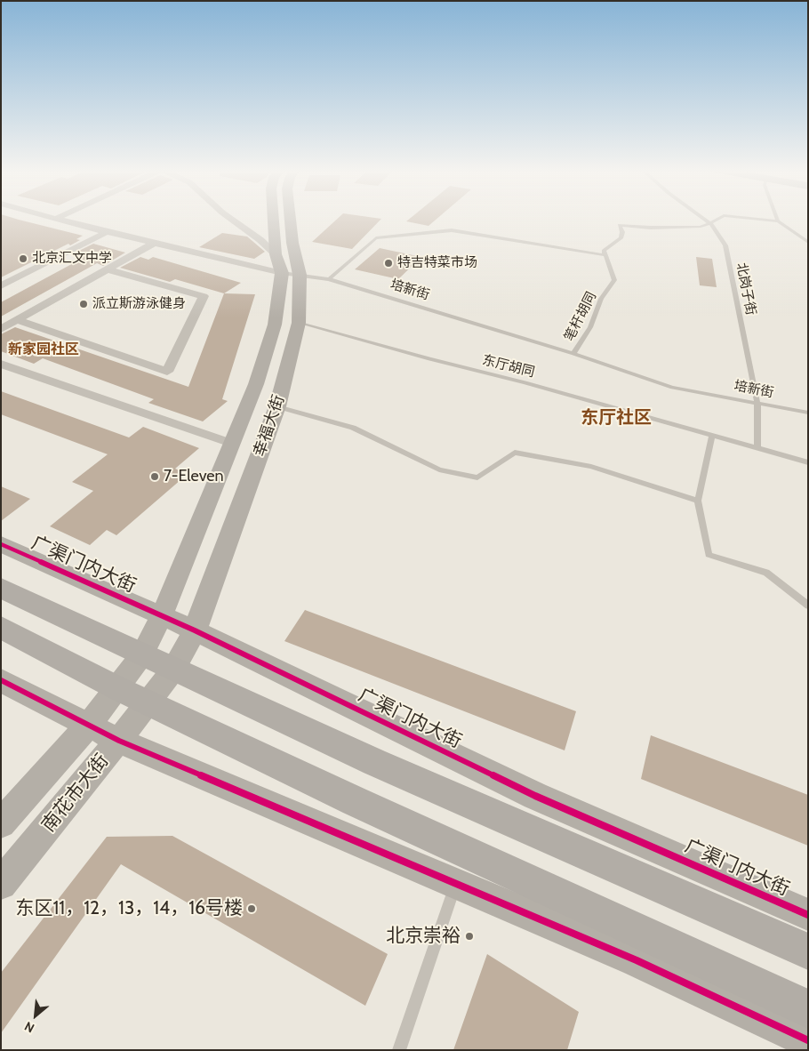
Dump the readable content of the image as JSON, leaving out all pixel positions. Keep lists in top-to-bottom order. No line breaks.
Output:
{"streets":{"main road":["幸福大街","广渠门内大街","南花市大街"],"street":["培新街"],"lane":["北岗子街","笔杆胡同","东厅胡同"]},"crossings":[["北岗子街","培新街"],["北岗子街","东厅胡同"],["培新街","笔杆胡同"],["培新街","幸福大街"],["东厅胡同","幸福大街"],["幸福大街","广渠门内大街"],["幸福大街","南花市大街"]],"districts":["新家园社区","东厅社区"],"places":["北京汇文中学","特吉特菜市场","派立斯游泳健身","7-Eleven","东区11，12，13，14，16号楼","北京崇裕"],"north":"bottom left"}
